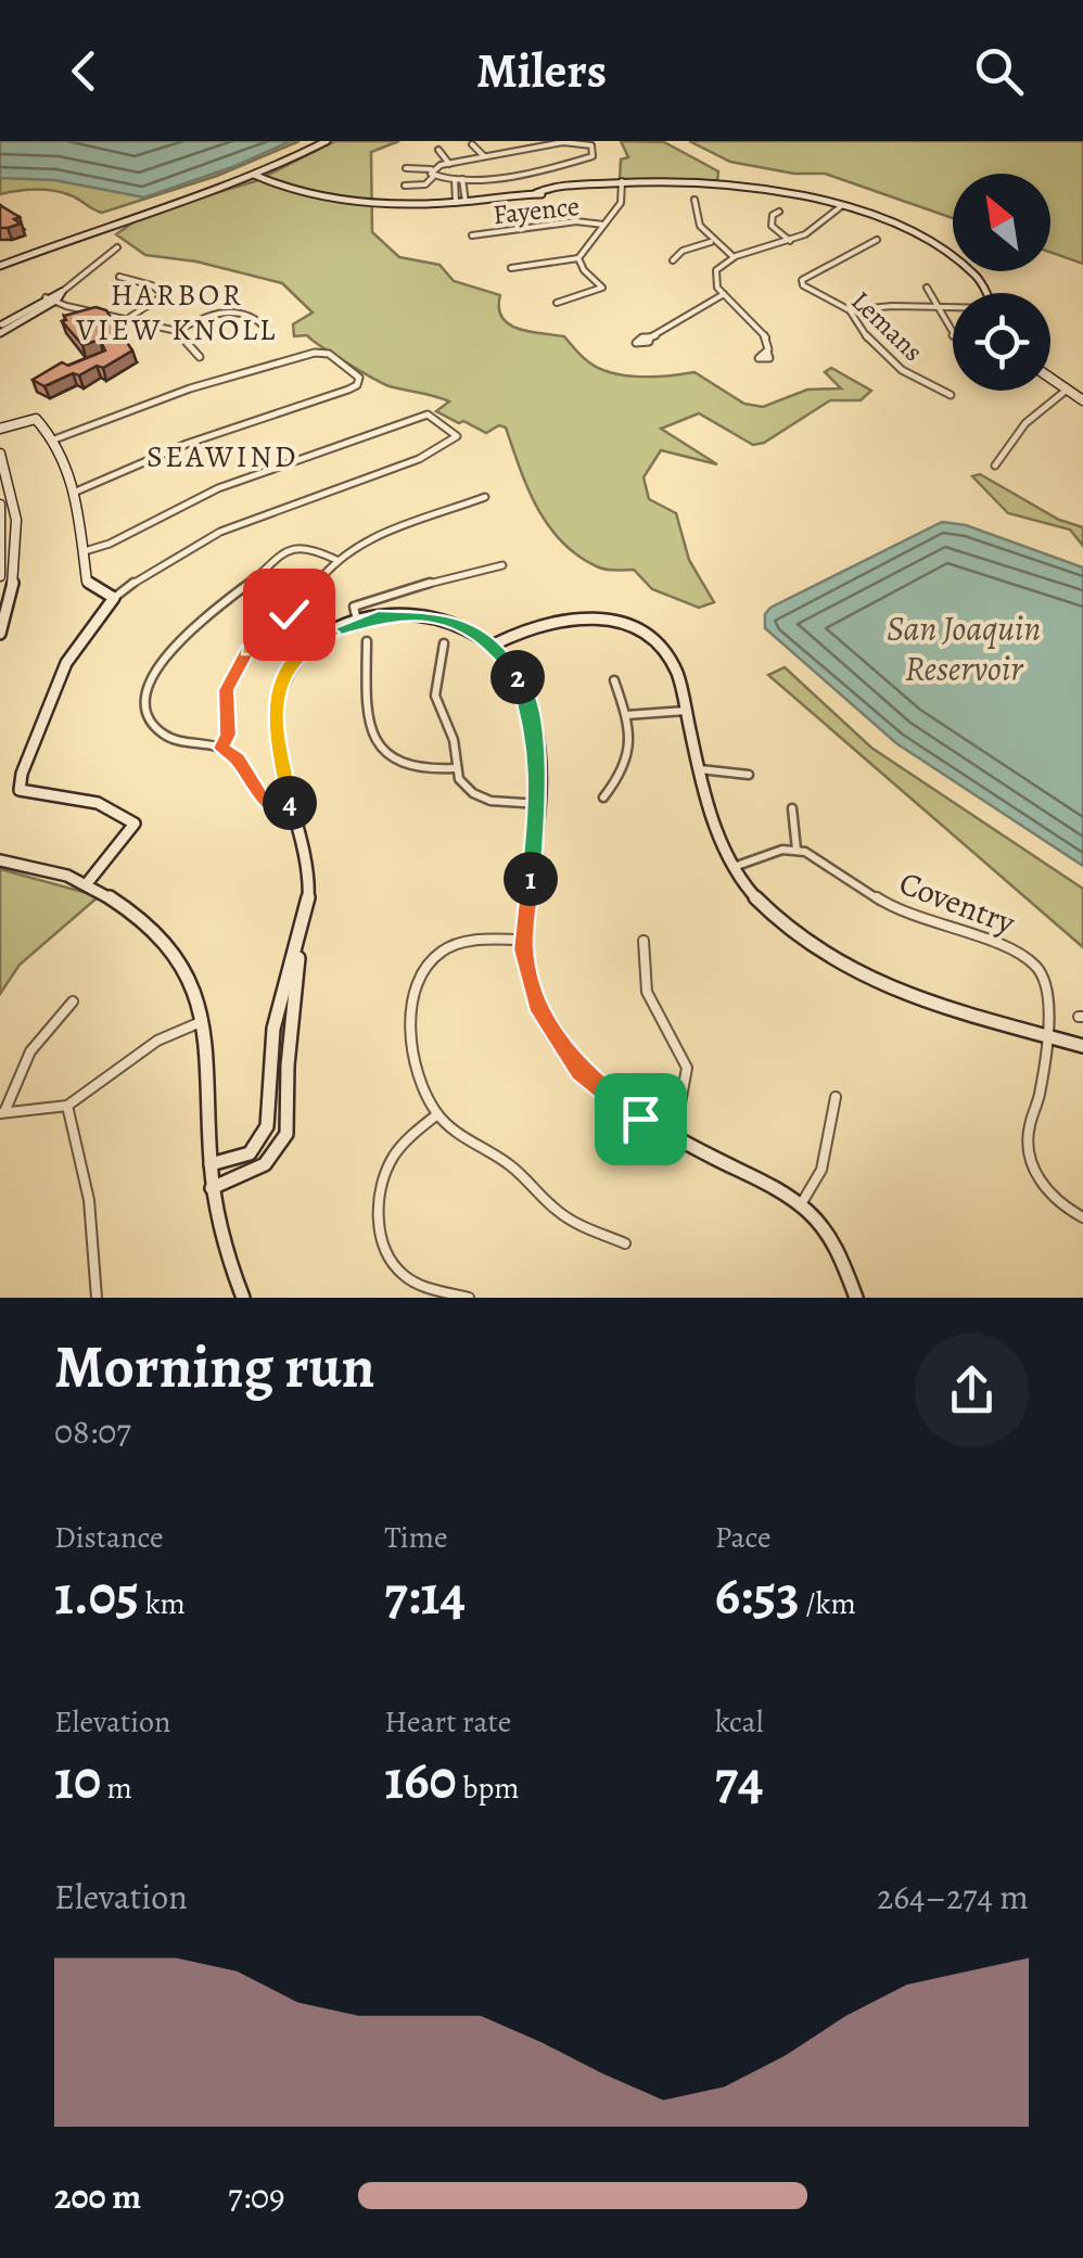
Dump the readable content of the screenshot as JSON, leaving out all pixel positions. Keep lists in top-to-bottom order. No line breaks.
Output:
{"streets":{"street":["Fayence","Lemans","Coventry"]},"districts":["HARBOR VIEW KNOLL","SEAWIND"],"water":["San Joaquin Reservoir"],"north":"top left","page":{"header":"Milers","pins":["2","4","1"],"heading":["Morning run","08:07"],"stats":[["Distance","1.05 km"],["Time","7:14"],["Pace","6:53 /km"],["Elevation","10 m"],["Heart rate","160 bpm"],["kcal","74"]],"chart":["Elevation","264–274 m"],"list":[{"name":"200 m","note":"7:09"}]}}
